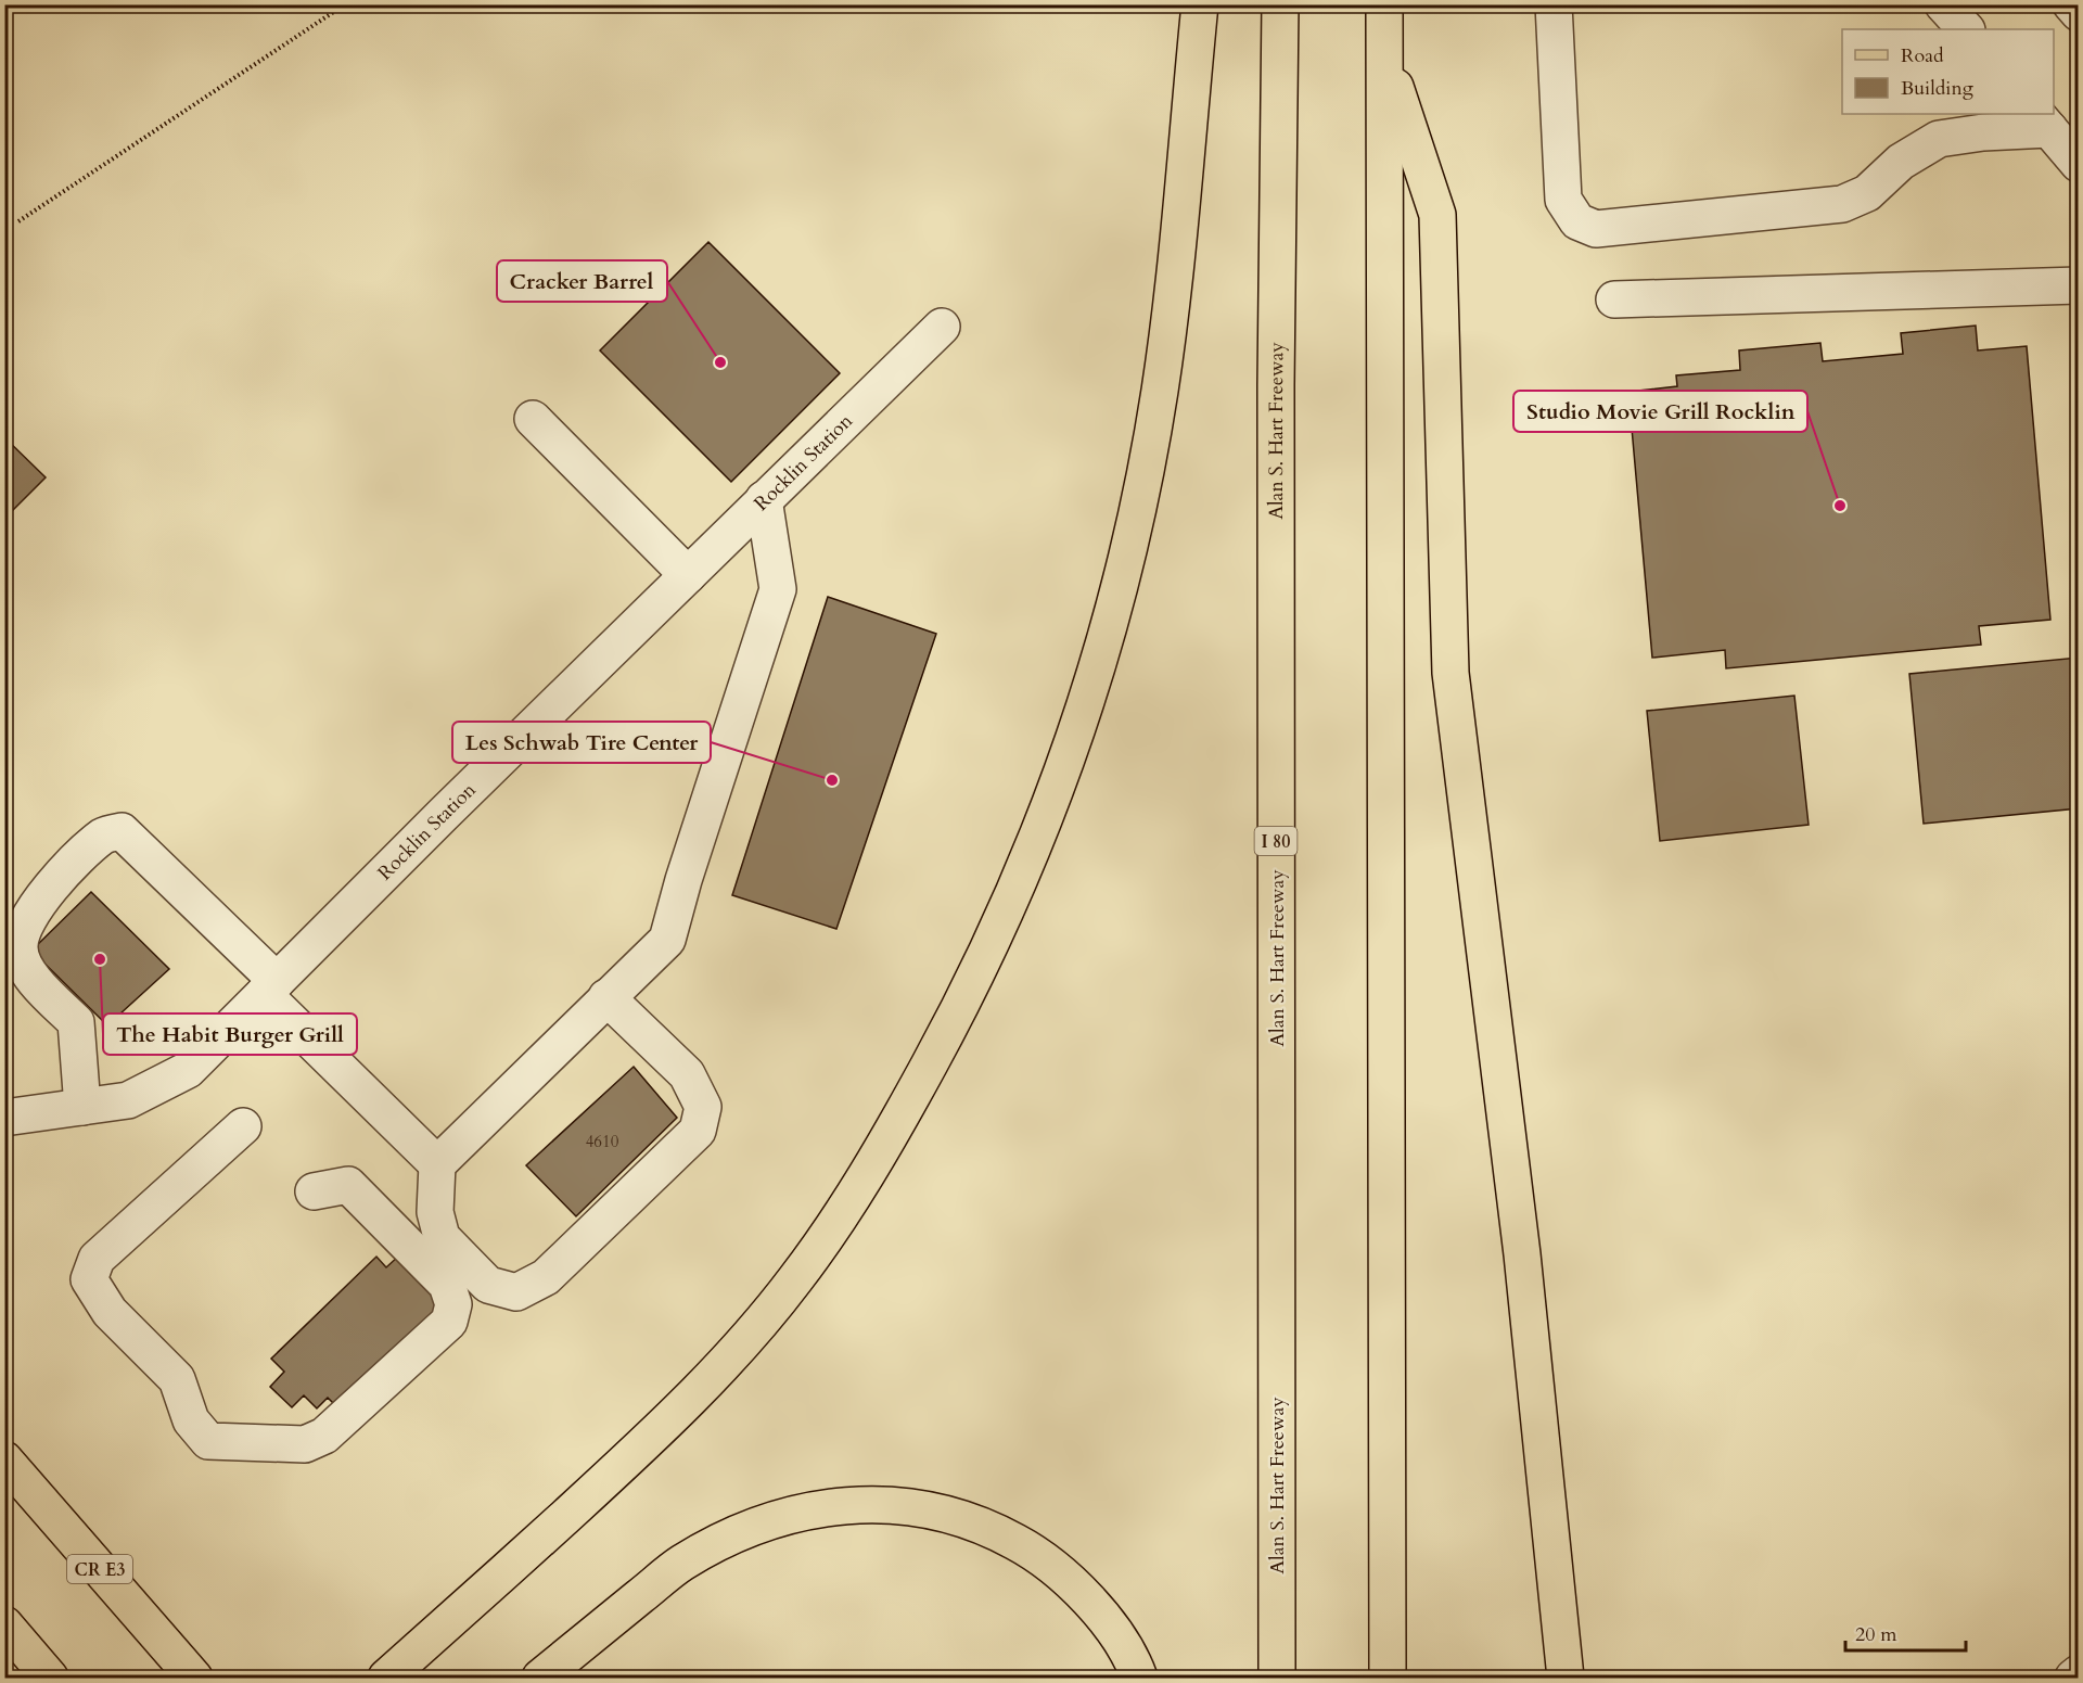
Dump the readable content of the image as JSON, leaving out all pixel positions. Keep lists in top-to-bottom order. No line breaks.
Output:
{"streets":{"main road":["Alan S. Hart Freeway","I 80","CR E3"],"lane":["Rocklin Station"]},"places":["Cracker Barrel","Studio Movie Grill Rocklin","Les Schwab Tire Center","The Habit Burger Grill"],"house_numbers":["4610"],"legend":["Road","Building"],"scale_bar":"20 m"}
